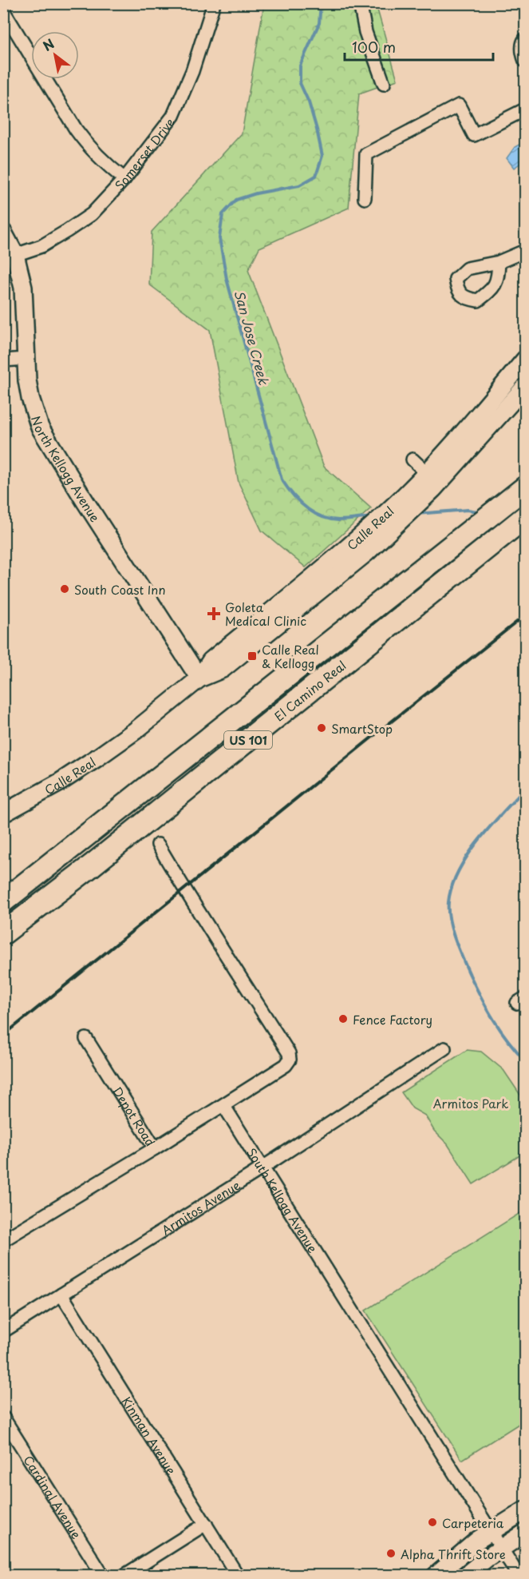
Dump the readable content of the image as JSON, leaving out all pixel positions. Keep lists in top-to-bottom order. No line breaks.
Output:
{"streets":{"highway":["El Camino Real","US 101"],"main road":["North Kellogg Avenue","Calle Real"],"street":["Somerset Drive","Depot Road","South Kellogg Avenue","Armitos Avenue","Kinman Avenue","Cardinal Avenue"]},"crossings":[["Somerset Drive","North Kellogg Avenue"],["North Kellogg Avenue","Calle Real"],["Depot Road","South Kellogg Avenue"],["South Kellogg Avenue","Armitos Avenue"],["Armitos Avenue","Kinman Avenue"]],"water":["San Jose Creek"],"parks":["Armitos Park"],"places":{"other":["South Coast Inn","SmartStop","Fence Factory","Carpeteria","Alpha Thrift Store"],"health":["Goleta Medical Clinic"],"transit":["Calle Real & Kellogg"]},"scale_bar":"100 m","north":"top left"}
